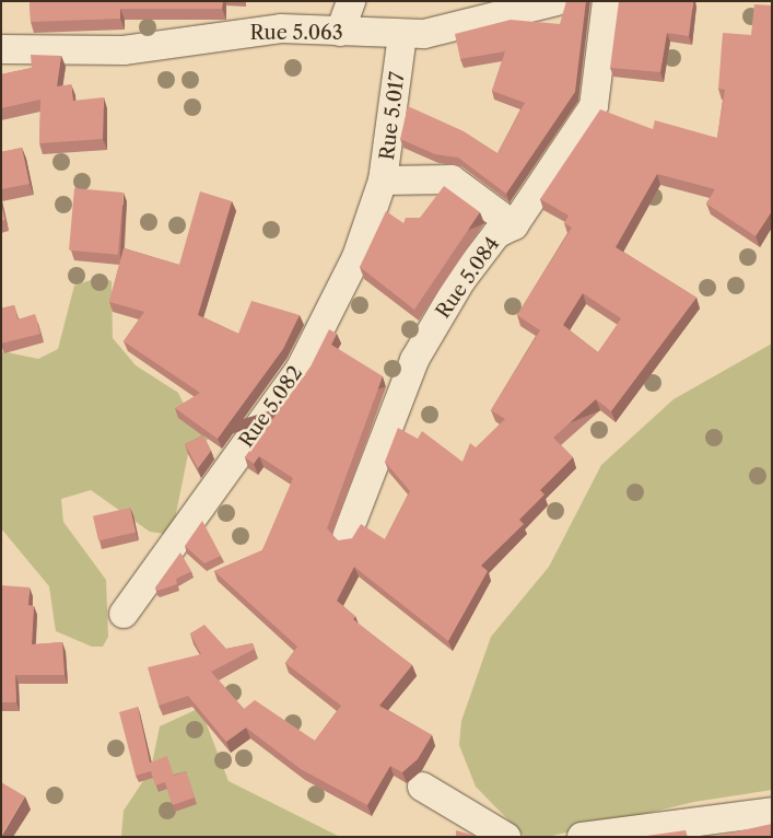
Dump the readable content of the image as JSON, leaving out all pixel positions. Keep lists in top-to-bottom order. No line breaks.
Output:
{"streets":{"street":["Rue 5.063","Rue 5.017","Rue 5.084","Rue 5.082"]},"crossings":[["Rue 5.063","Rue 5.017"],["Rue 5.017","Rue 5.084"],["Rue 5.017","Rue 5.082"]]}
